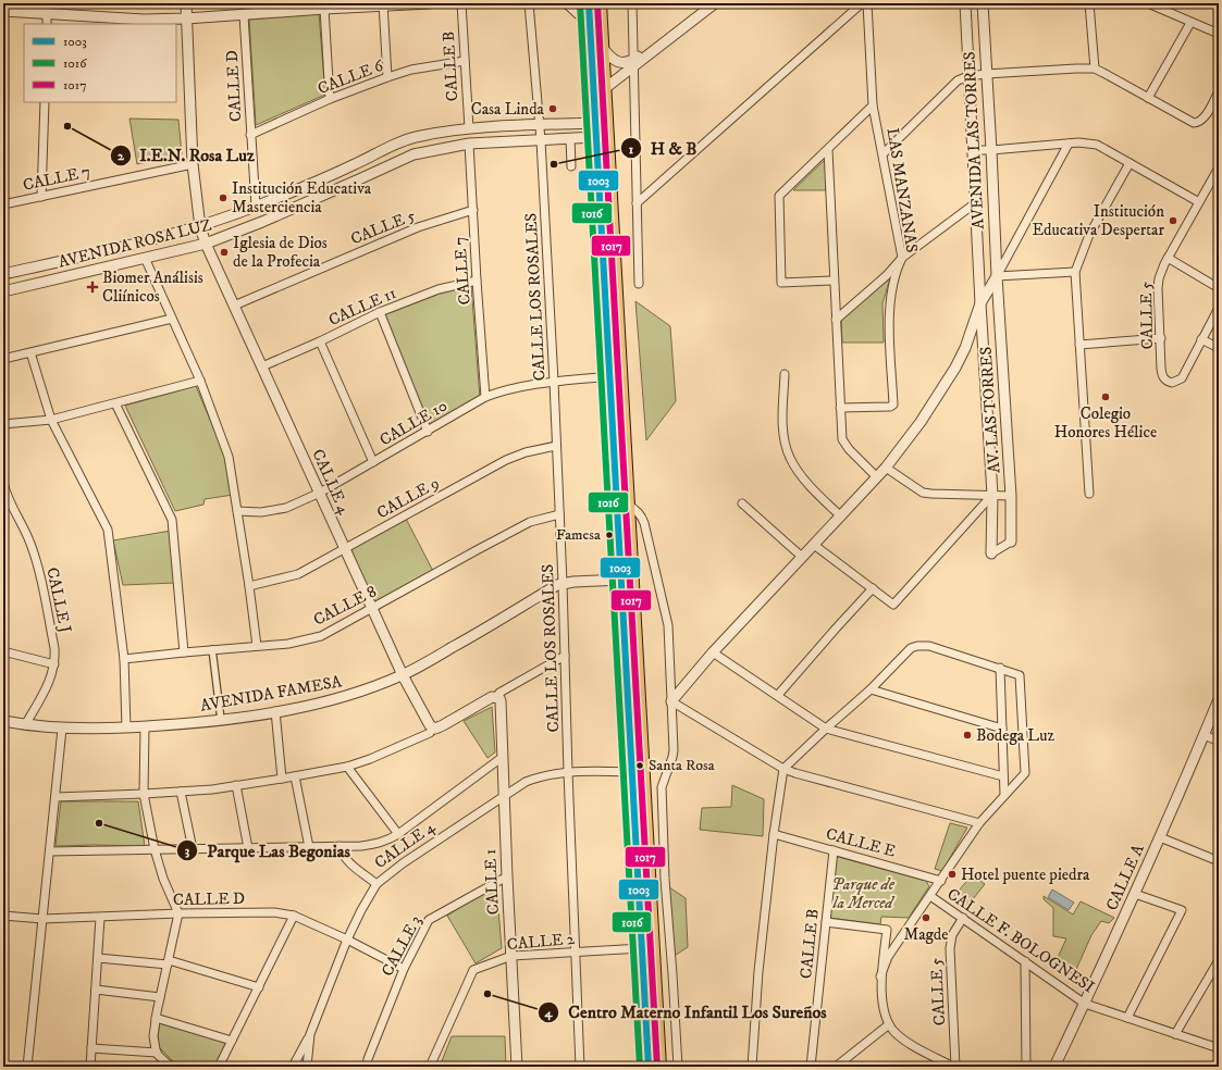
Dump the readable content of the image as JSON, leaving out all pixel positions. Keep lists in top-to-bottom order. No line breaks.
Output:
{"streets":{"street":["CALLE B","CALLE 6","CALLE D","AVENIDA LAS TORRES","CALLE 7","LAS MANZANAS","CALLE 5","AVENIDA ROSA LUZ","CALLE LOS ROSALES","CALLE 11","AV. LAS TORRES","CALLE 10","CALLE 4","CALLE 9","CALLE J","CALLE 8","AVENIDA FAMESA","CALLE E","CALLE A","CALLE 1","CALLE F. BOLOGNESI","CALLE 2","CALLE 3"]},"crossings":[["CALLE B","CALLE 6"],["CALLE B","AVENIDA ROSA LUZ"],["CALLE B","CALLE E"],["CALLE 6","CALLE D"],["CALLE D","AVENIDA ROSA LUZ"],["CALLE D","CALLE 4"],["CALLE D","CALLE 3"],["AVENIDA LAS TORRES","AV. LAS TORRES"],["CALLE 7","CALLE 5"],["CALLE 7","AVENIDA ROSA LUZ"],["CALLE 7","CALLE 11"],["CALLE 7","CALLE 10"],["CALLE 7","CALLE 4"],["CALLE 5","CALLE 4"],["CALLE 5","CALLE F. BOLOGNESI"],["AVENIDA ROSA LUZ","CALLE LOS ROSALES"],["AVENIDA ROSA LUZ","CALLE 4"],["CALLE LOS ROSALES","CALLE 10"],["CALLE LOS ROSALES","CALLE 4"],["CALLE LOS ROSALES","CALLE 9"],["CALLE LOS ROSALES","CALLE 8"],["CALLE LOS ROSALES","AVENIDA FAMESA"],["CALLE LOS ROSALES","CALLE 2"],["CALLE 11","CALLE 4"],["CALLE 10","CALLE 4"],["CALLE 4","CALLE 9"],["CALLE 4","CALLE 8"],["CALLE 4","AVENIDA FAMESA"],["CALLE 4","CALLE 1"],["CALLE J","AVENIDA FAMESA"],["CALLE A","CALLE F. BOLOGNESI"],["CALLE 1","CALLE 2"],["CALLE 1","CALLE 3"]],"parks":["Parque de la Merced"],"places":{"other":["Casa Linda","I.E.N. Rosa Luz","H & B","Institución Educativa Masterciencia","Institución Educativa Despertar","Iglesia de Dios de la Profecia","Colegio Honores Hélice","Famesa","Bodega Luz","Santa Rosa","Parque Las Begonias","Hotel puente piedra","Magde","Centro Materno Infantil Los Sureños"],"health":["Biomer Análisis Cliínicos"]},"lines":["transit line 1003","transit line 1016","transit line 1017"],"legend":["1003","1016","1017"]}
